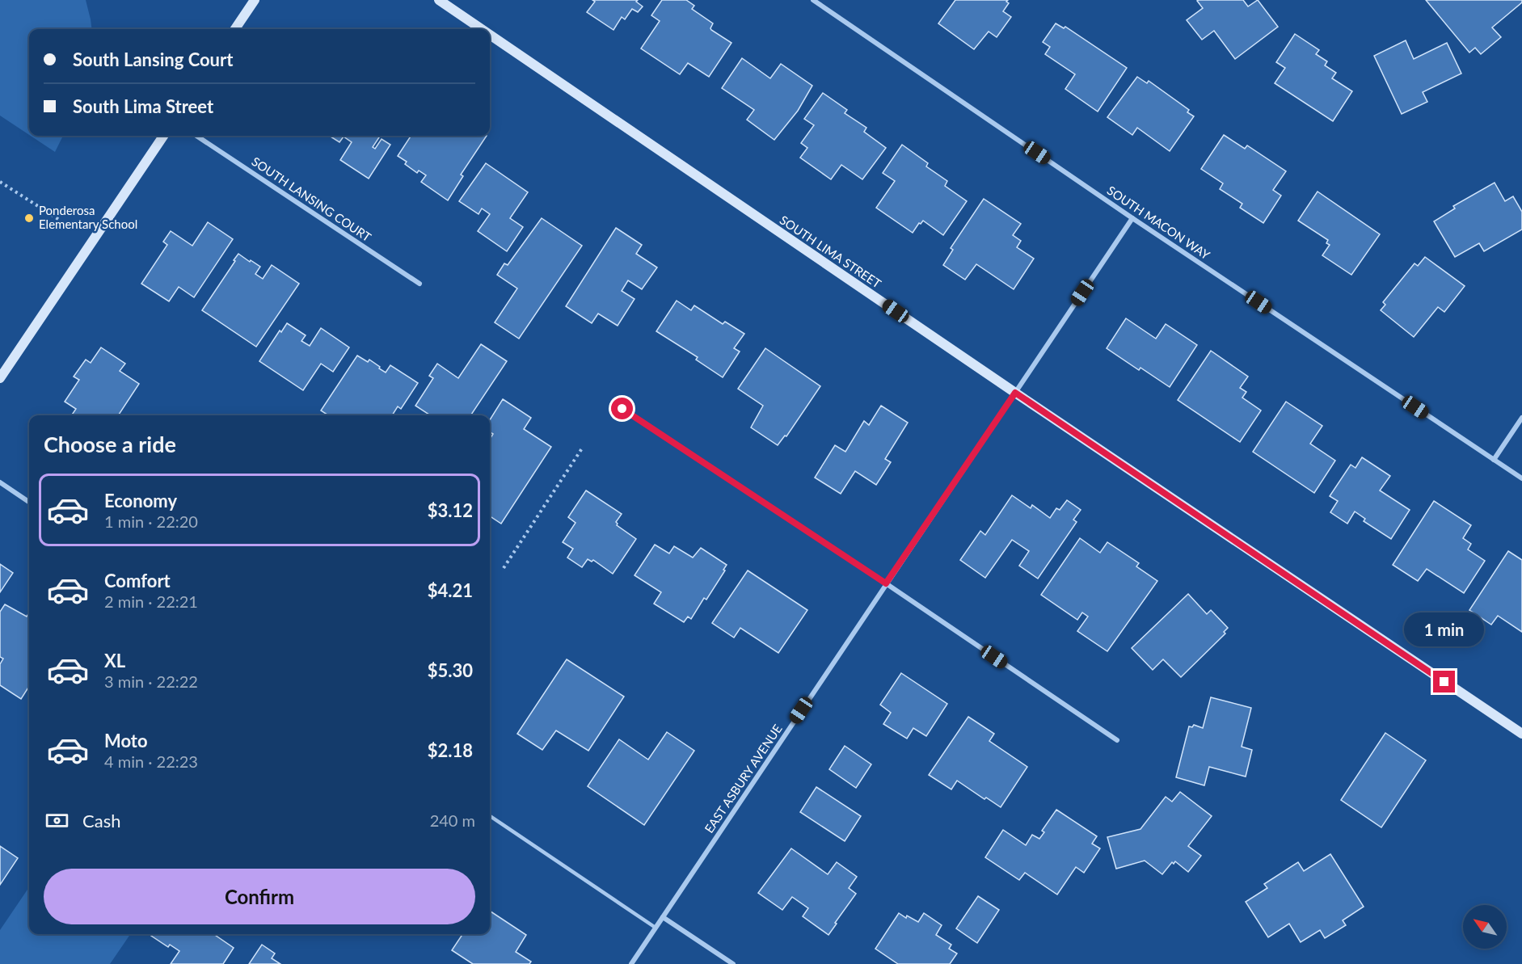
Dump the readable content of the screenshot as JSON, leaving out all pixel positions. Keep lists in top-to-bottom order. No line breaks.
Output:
{"streets":{"street":["SOUTH LANSING COURT","SOUTH MACON WAY","SOUTH LIMA STREET","EAST ASBURY AVENUE"]},"crossings":[["SOUTH MACON WAY","EAST ASBURY AVENUE"],["SOUTH LIMA STREET","EAST ASBURY AVENUE"]],"places":["Ponderosa Elementary School"],"north":"top left","page":{"banner":["South Lansing Court","South Lima Street"],"heading":"Choose a ride","list":[{"name":"Economy","note":"1 min · 22:20","value":"$3.12"},{"name":"Comfort","note":"2 min · 22:21","value":"$4.21"},{"name":"XL","note":"3 min · 22:22","value":"$5.30"},{"name":"Moto","note":"4 min · 22:23","value":"$2.18"}],"bubble":"1 min","pay":["Cash","240 m"],"buttons":"Confirm"}}
